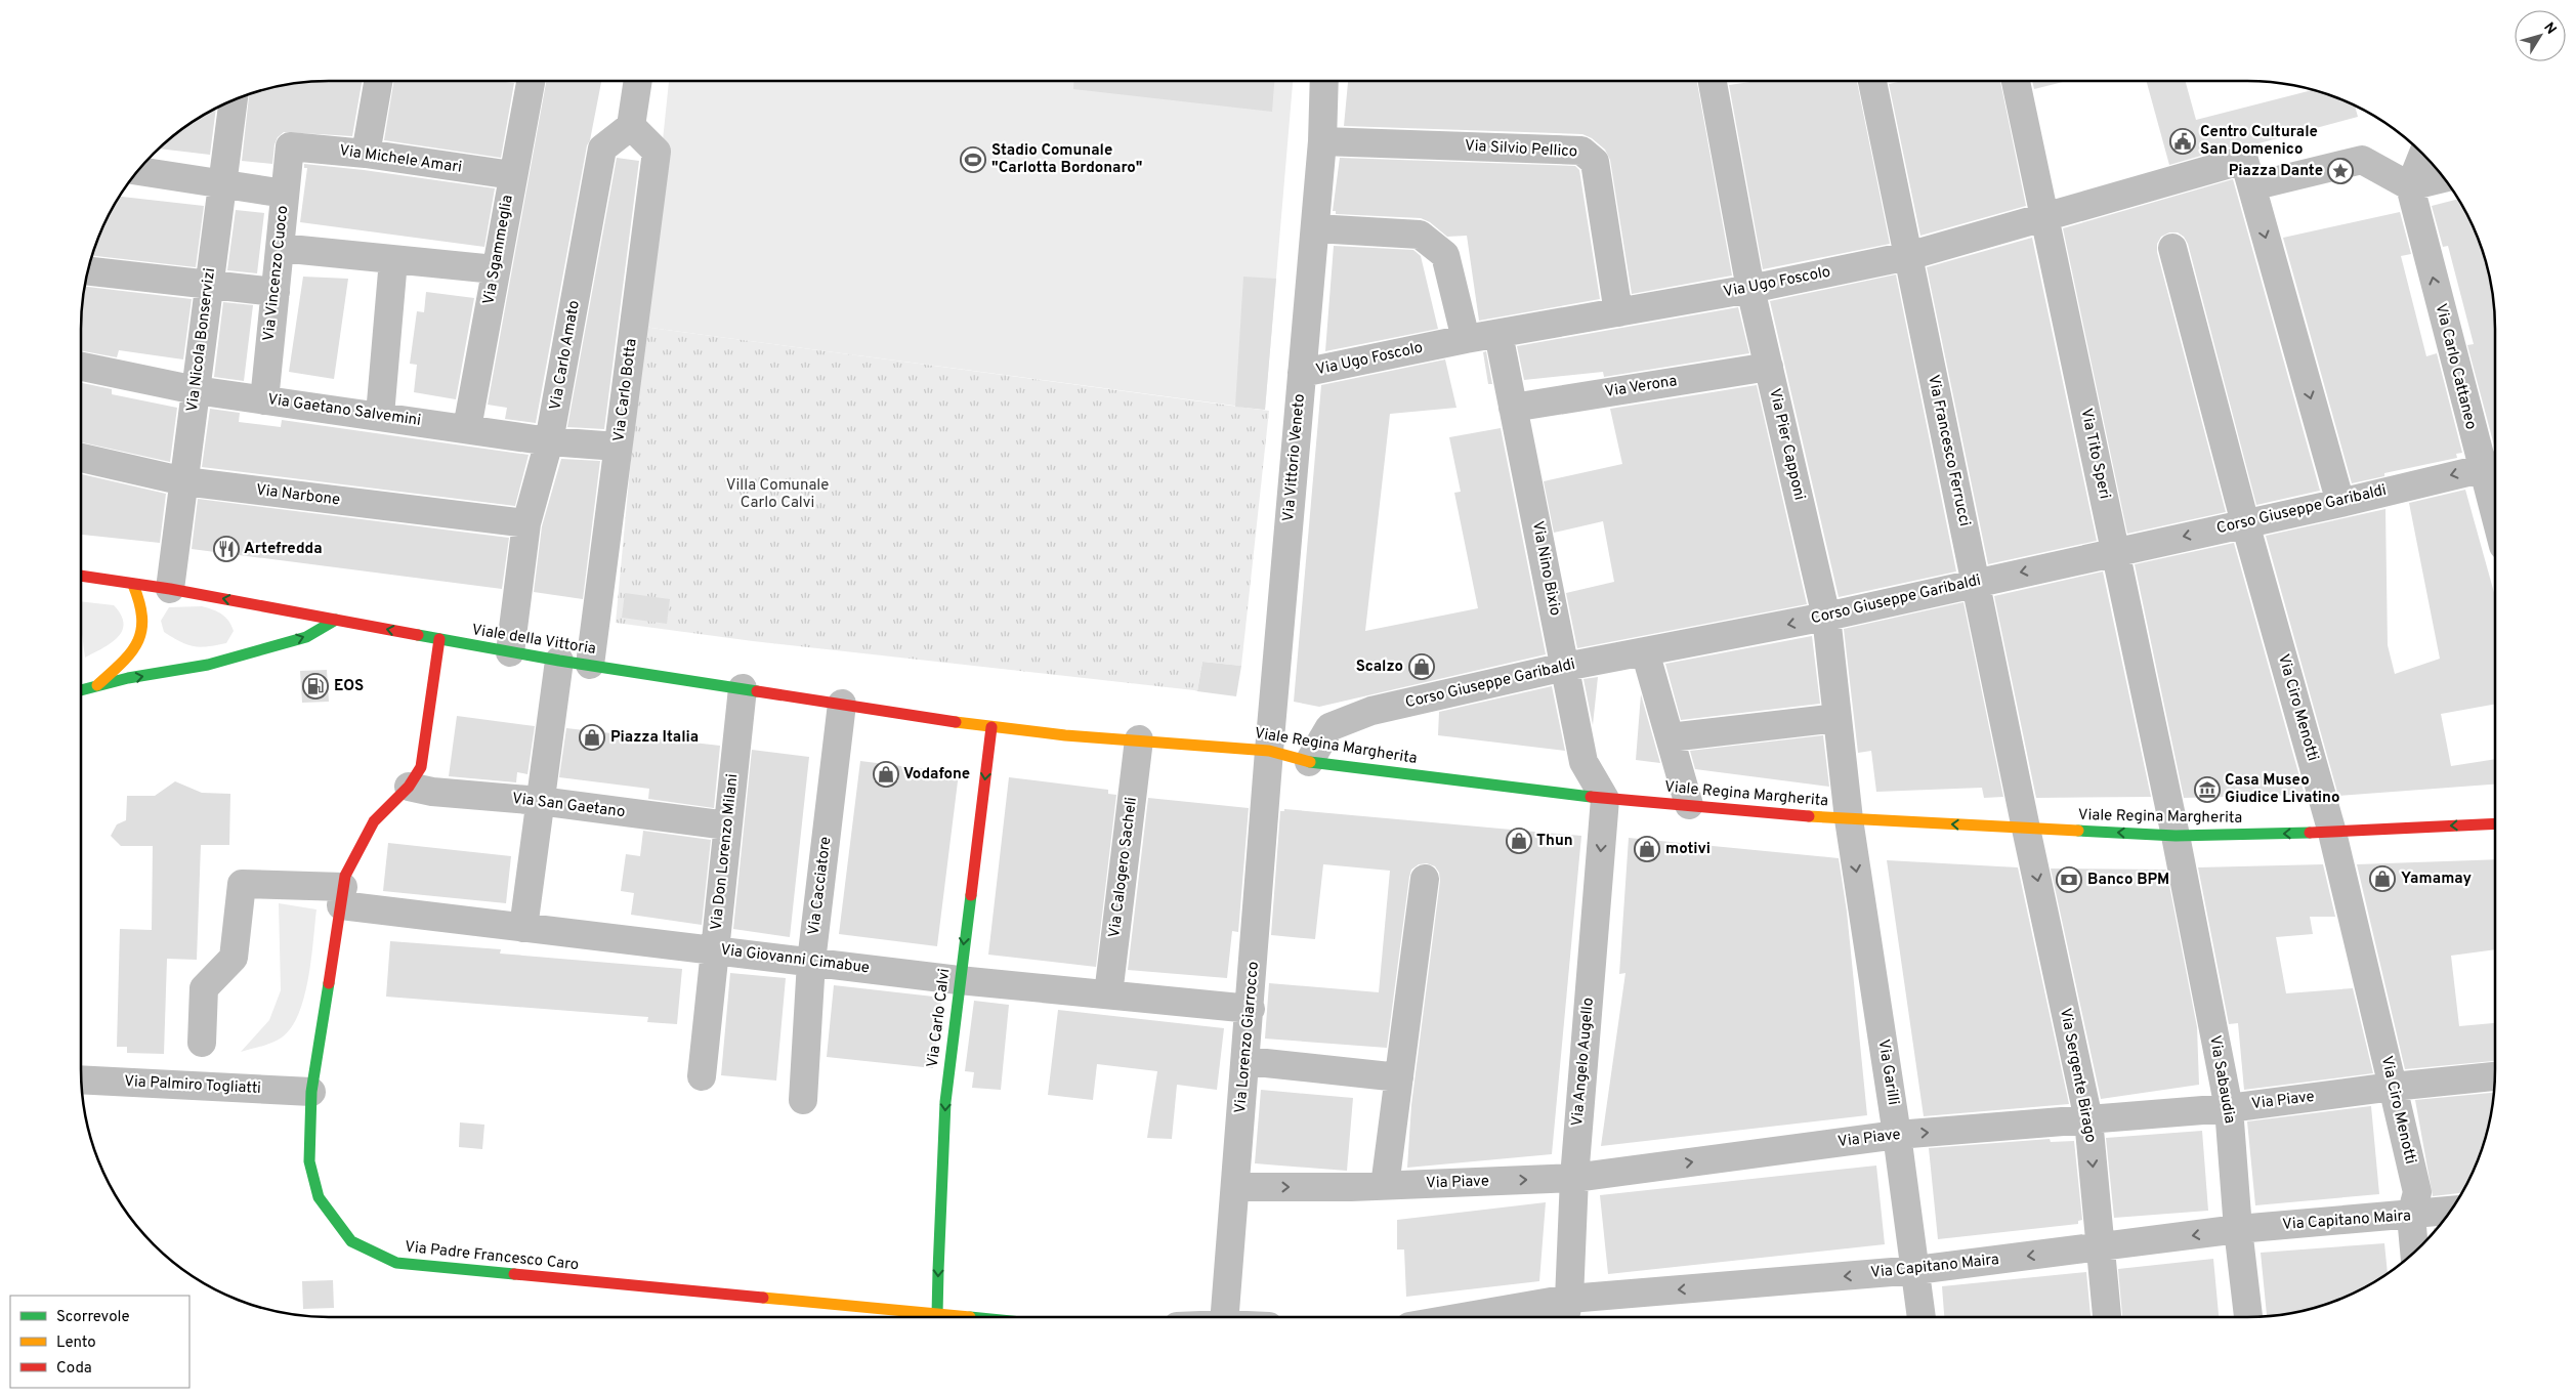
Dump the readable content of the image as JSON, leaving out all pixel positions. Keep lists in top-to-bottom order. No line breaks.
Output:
{"streets":{"street":["Via Silvio Pellico","Via Michele Amari","Via Sgammeglia","Via Vincenzo Cuoco","Via Ugo Foscolo","Via Nicola Bonservizi","Via Carlo Amato","Via Carlo Cattaneo","Via Verona","Via Carlo Botta","Via Gaetano Salvemini","Via Pier Capponi","Via Francesco Ferrucci","Via Tito Speri","Via Vittorio Veneto","Via Narbone","Corso Giuseppe Garibaldi","Via Nino Bixio","Viale della Vittoria","Via Ciro Menotti","Viale Regina Margherita","Via San Gaetano","Via Don Lorenzo Milani","Via Calogero Sacheli","Via Cacciatore","Via Giovanni Cimabue","Via Carlo Calvi","Via Lorenzo Giarrocco","Via Angelo Augello","Via Garilli","Via Sergente Birago","Via Sabaudia","Via Palmiro Togliatti","Via Piave","Via Capitano Maira","Via Padre Francesco Caro"]},"crossings":[["Via Silvio Pellico","Via Ugo Foscolo"],["Via Silvio Pellico","Via Vittorio Veneto"],["Via Michele Amari","Via Sgammeglia"],["Via Michele Amari","Via Vincenzo Cuoco"],["Via Sgammeglia","Via Gaetano Salvemini"],["Via Vincenzo Cuoco","Via Gaetano Salvemini"],["Via Ugo Foscolo","Via Pier Capponi"],["Via Ugo Foscolo","Via Francesco Ferrucci"],["Via Ugo Foscolo","Via Tito Speri"],["Via Ugo Foscolo","Via Vittorio Veneto"],["Via Ugo Foscolo","Via Nino Bixio"],["Via Nicola Bonservizi","Via Gaetano Salvemini"],["Via Nicola Bonservizi","Via Narbone"],["Via Nicola Bonservizi","Viale della Vittoria"],["Via Carlo Amato","Via Carlo Botta"],["Via Carlo Amato","Via Gaetano Salvemini"],["Via Carlo Amato","Via Narbone"],["Via Carlo Amato","Viale della Vittoria"],["Via Carlo Cattaneo","Corso Giuseppe Garibaldi"],["Via Verona","Via Pier Capponi"],["Via Verona","Via Nino Bixio"],["Via Carlo Botta","Via Gaetano Salvemini"],["Via Carlo Botta","Viale della Vittoria"],["Via Pier Capponi","Corso Giuseppe Garibaldi"],["Via Pier Capponi","Viale Regina Margherita"],["Via Pier Capponi","Via Garilli"],["Via Francesco Ferrucci","Corso Giuseppe Garibaldi"],["Via Francesco Ferrucci","Viale Regina Margherita"],["Via Francesco Ferrucci","Via Sergente Birago"],["Via Tito Speri","Corso Giuseppe Garibaldi"],["Via Tito Speri","Viale Regina Margherita"],["Via Tito Speri","Via Sabaudia"],["Via Vittorio Veneto","Viale Regina Margherita"],["Via Vittorio Veneto","Via Lorenzo Giarrocco"],["Corso Giuseppe Garibaldi","Via Nino Bixio"],["Corso Giuseppe Garibaldi","Via Ciro Menotti"],["Corso Giuseppe Garibaldi","Viale Regina Margherita"],["Via Nino Bixio","Viale Regina Margherita"],["Via Nino Bixio","Via Angelo Augello"],["Viale della Vittoria","Viale Regina Margherita"],["Viale della Vittoria","Via Don Lorenzo Milani"],["Viale della Vittoria","Via Cacciatore"],["Viale della Vittoria","Via Carlo Calvi"],["Viale della Vittoria","Via Padre Francesco Caro"],["Via Ciro Menotti","Viale Regina Margherita"],["Via Ciro Menotti","Via Piave"],["Via Ciro Menotti","Via Capitano Maira"],["Viale Regina Margherita","Via Calogero Sacheli"],["Viale Regina Margherita","Via Carlo Calvi"],["Viale Regina Margherita","Via Lorenzo Giarrocco"],["Viale Regina Margherita","Via Angelo Augello"],["Viale Regina Margherita","Via Garilli"],["Viale Regina Margherita","Via Sergente Birago"],["Viale Regina Margherita","Via Sabaudia"],["Via San Gaetano","Via Don Lorenzo Milani"],["Via San Gaetano","Via Padre Francesco Caro"],["Via Don Lorenzo Milani","Via Giovanni Cimabue"],["Via Calogero Sacheli","Via Giovanni Cimabue"],["Via Cacciatore","Via Giovanni Cimabue"],["Via Giovanni Cimabue","Via Carlo Calvi"],["Via Giovanni Cimabue","Via Lorenzo Giarrocco"],["Via Giovanni Cimabue","Via Padre Francesco Caro"],["Via Lorenzo Giarrocco","Via Piave"],["Via Angelo Augello","Via Piave"],["Via Angelo Augello","Via Capitano Maira"],["Via Garilli","Via Piave"],["Via Garilli","Via Capitano Maira"],["Via Sergente Birago","Via Piave"],["Via Sergente Birago","Via Capitano Maira"],["Via Sabaudia","Via Piave"],["Via Sabaudia","Via Capitano Maira"],["Via Palmiro Togliatti","Via Padre Francesco Caro"]],"one_way":["Corso Giuseppe Garibaldi","Viale Regina Margherita","Via Carlo Calvi","Via Garilli","Via Sergente Birago","Via Piave","Via Capitano Maira"],"parks":["Villa Comunale Carlo Calvi"],"places":{"public building":["Centro Culturale San Domenico"],"sports":["Stadio Comunale \"Carlotta Bordonaro\""],"place":["Piazza Dante"],"restaurant":["Artefredda"],"shop":["Scalzo","Piazza Italia","Vodafone","Thun","motivi","Yamamay"],"fuel station":["EOS"],"museum":["Casa Museo Giudice Livatino"],"bank":["Banco BPM"]},"legend":["Scorrevole","Lento","Coda"],"north":"top right"}
